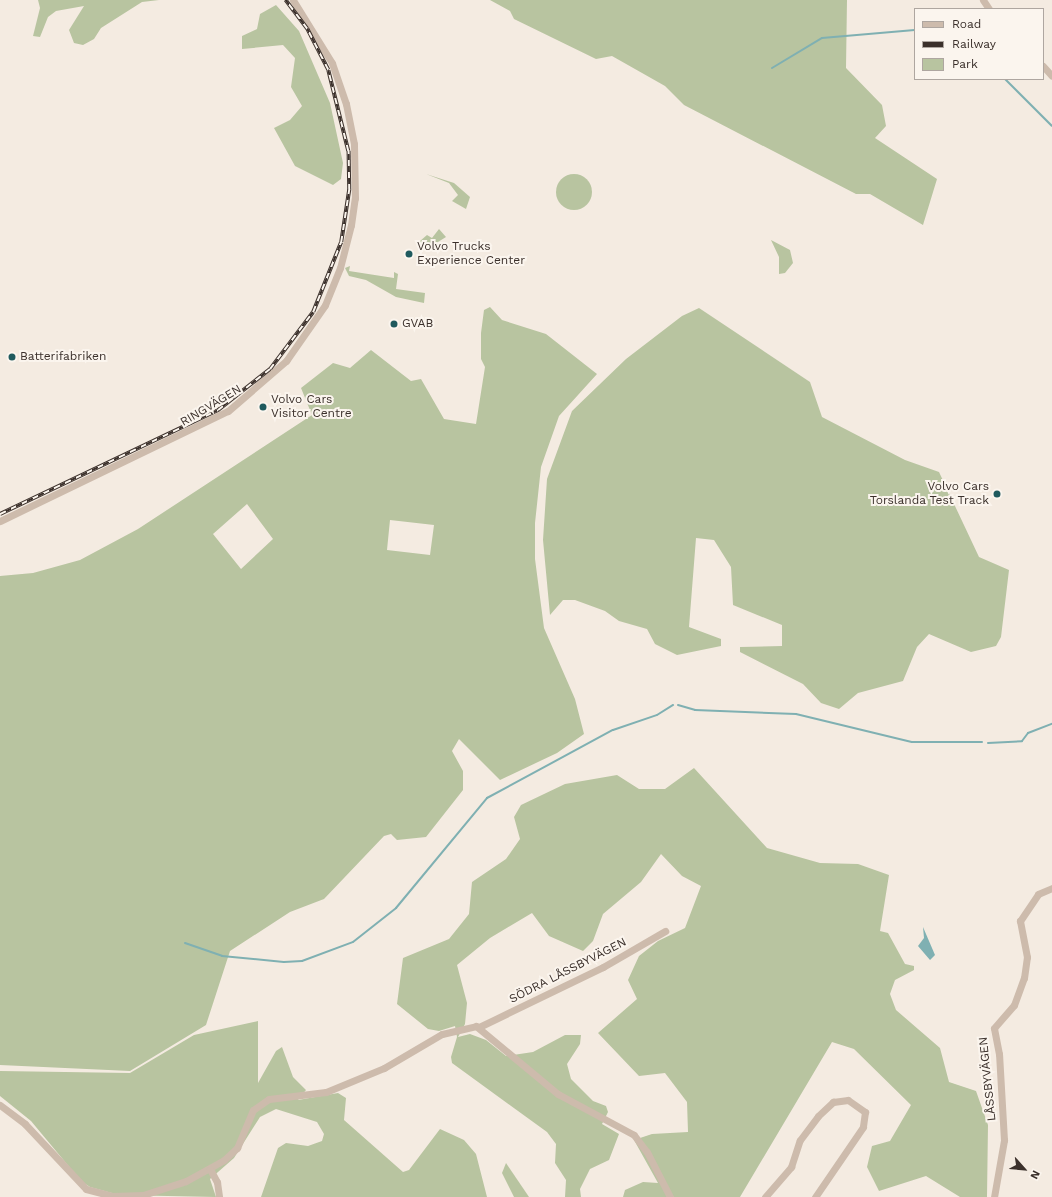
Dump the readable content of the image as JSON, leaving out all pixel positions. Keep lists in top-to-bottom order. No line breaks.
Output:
{"streets":{"street":["RINGVÄGEN","SÖDRA LÅSSBYVÄGEN","LÅSSBYVÄGEN"]},"places":["Volvo Trucks Experience Center","GVAB","Batterifabriken","Volvo Cars Visitor Centre","Volvo Cars Torslanda Test Track"],"legend":["Road","Railway","Park"],"north":"bottom right"}
